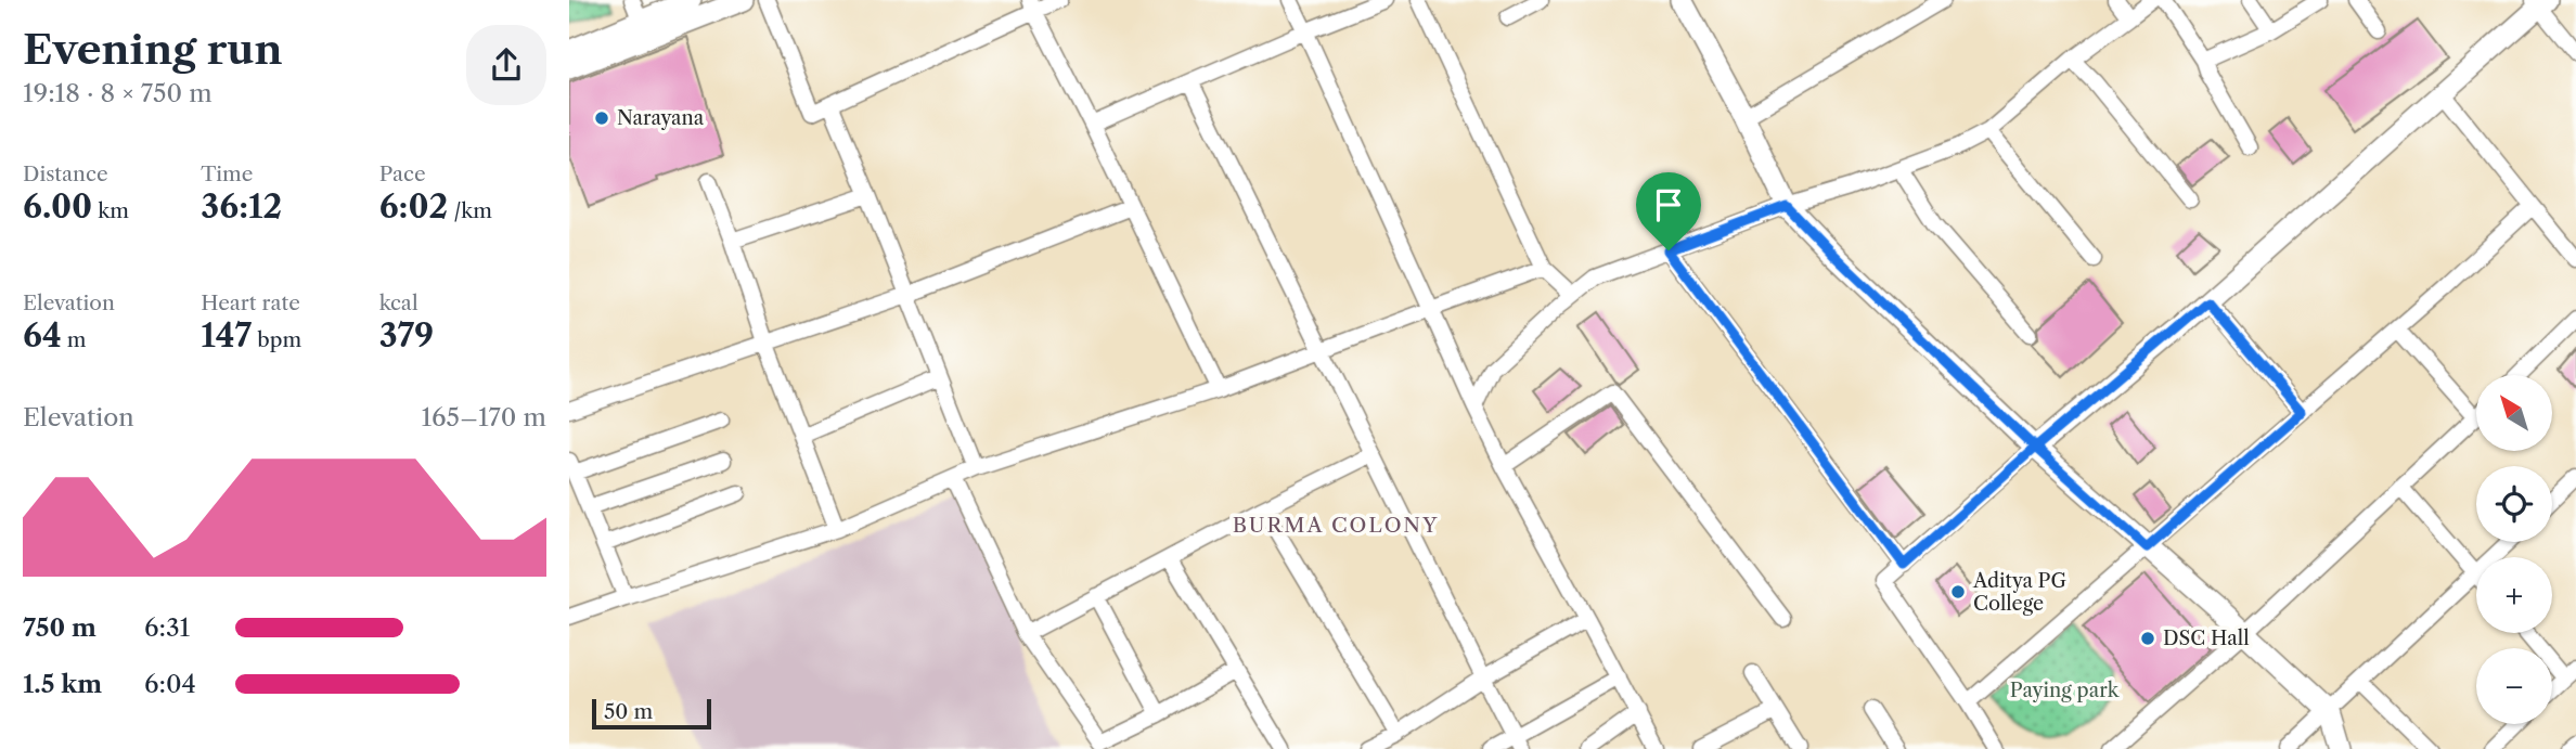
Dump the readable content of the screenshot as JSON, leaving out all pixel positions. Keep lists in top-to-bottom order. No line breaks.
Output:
{"districts":["BURMA COLONY"],"parks":["Paying park"],"places":["Narayana","Aditya PG College","DSC Hall"],"scale_bar":"50 m","north":"top left","page":{"heading":["Evening run","19:18 · 8 × 750 m"],"stats":[["Distance","6.00 km"],["Time","36:12"],["Pace","6:02 /km"],["Elevation","64 m"],["Heart rate","147 bpm"],["kcal","379"]],"map_buttons":["+","−"],"chart":["Elevation","165–170 m"],"list":[{"name":"750 m","note":"6:31"},{"name":"1.5 km","note":"6:04"}],"scale":"50 m"}}
